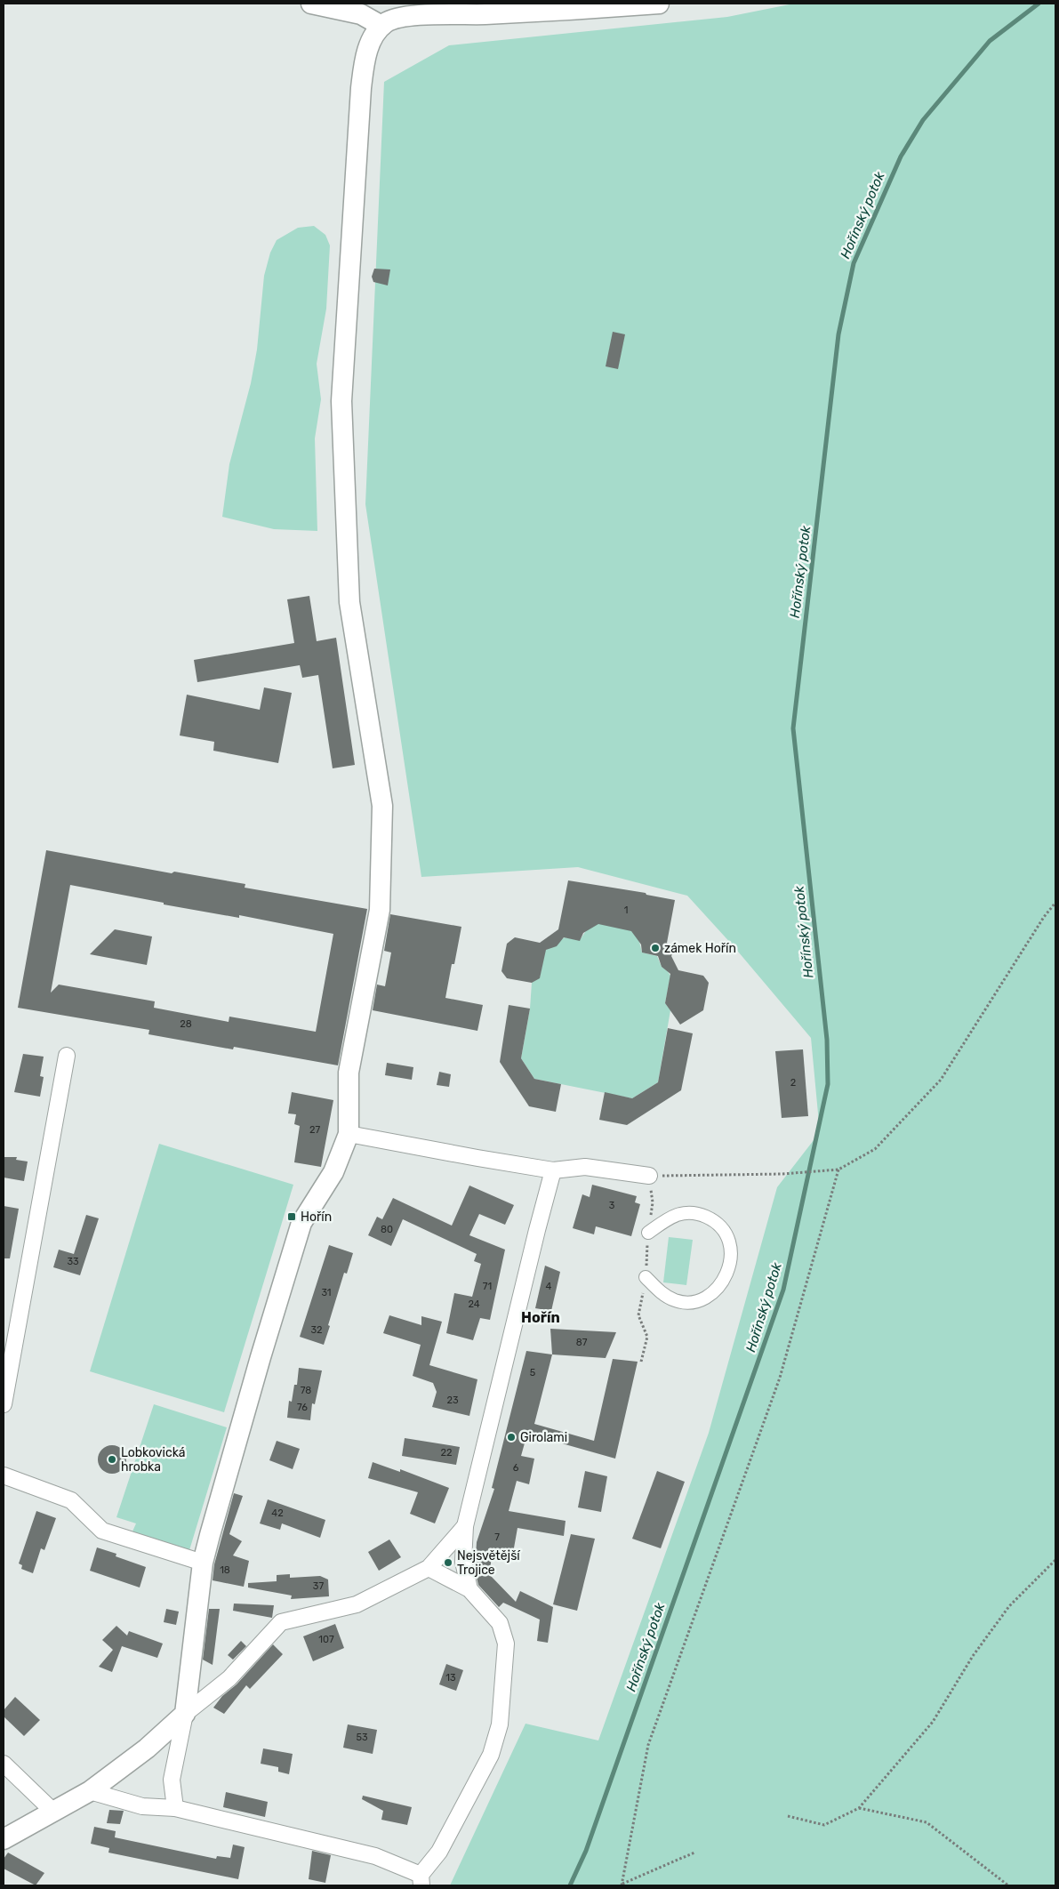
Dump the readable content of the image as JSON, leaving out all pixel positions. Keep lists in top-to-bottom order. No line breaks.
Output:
{"districts":["Hořín"],"water":["Hořínský potok"],"places":{"other":["zámek Hořín","Girolami","Lobkovická hrobka","Nejsvětější Trojice"],"transit":["Hořín"]},"house_numbers":["1","28","2","27","3","80","33","71","4","31","24","32","87","5","78","23","76","22","6","42","7","18","37","107","13","53"]}
